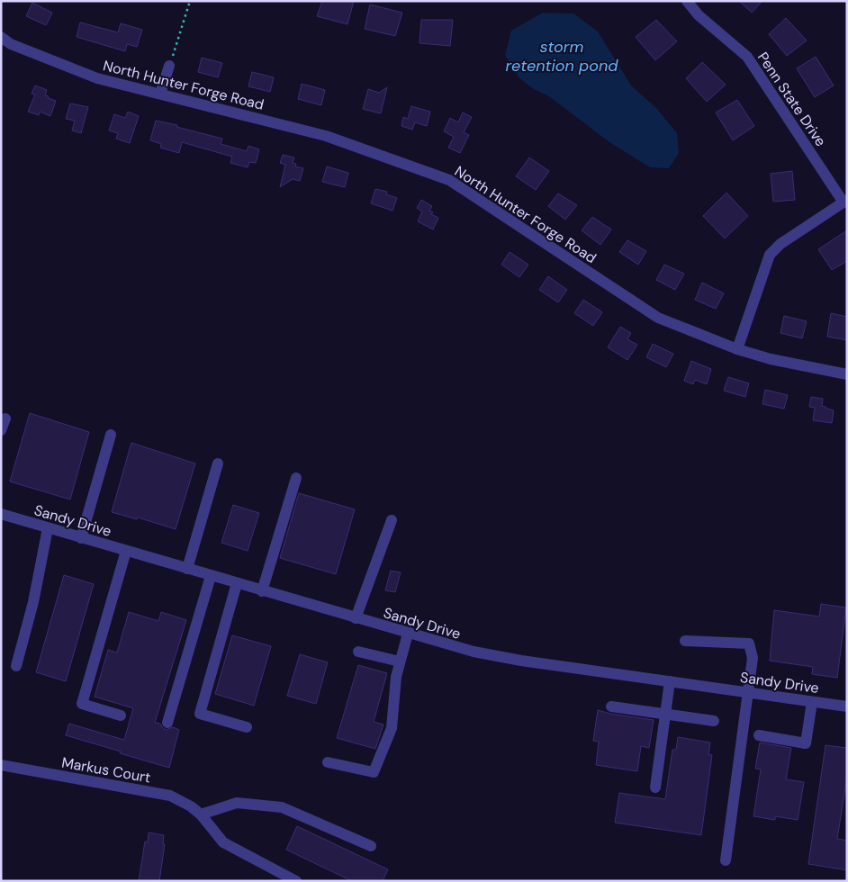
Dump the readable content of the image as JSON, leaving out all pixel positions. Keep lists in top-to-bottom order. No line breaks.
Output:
{"streets":{"street":["North Hunter Forge Road","Penn State Drive","Sandy Drive","Markus Court"]},"water":["storm retention pond"]}
